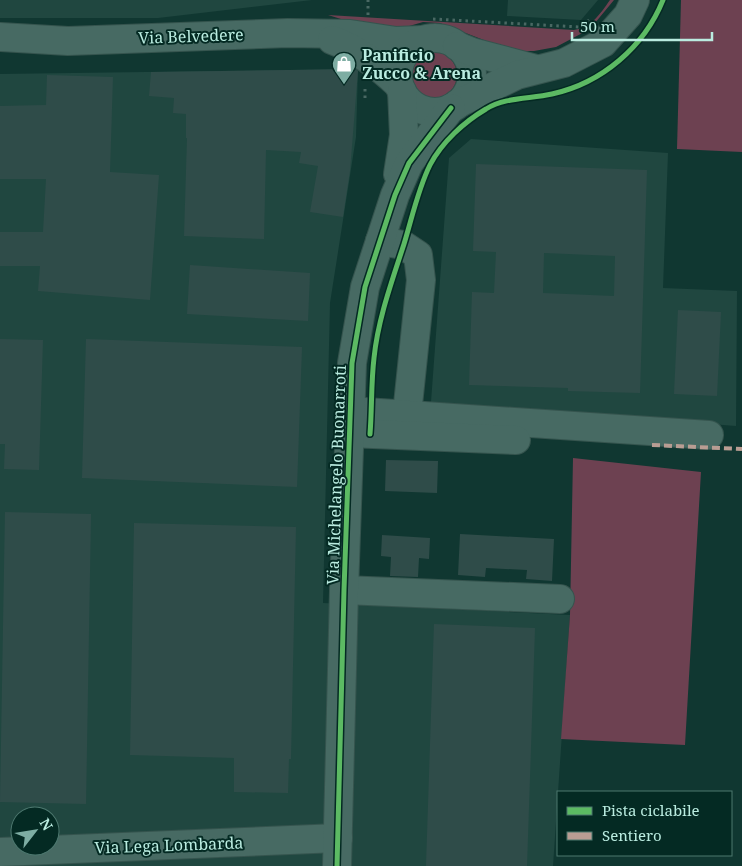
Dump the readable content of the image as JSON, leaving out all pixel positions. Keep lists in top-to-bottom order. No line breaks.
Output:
{"streets":{"street":["Via Belvedere","Via Michelangelo Buonarroti","Via Lega Lombarda"]},"crossings":[["Via Belvedere","Via Michelangelo Buonarroti"],["Via Michelangelo Buonarroti","Via Lega Lombarda"]],"places":{"shop":["Panificio Zucco & Arena"]},"legend":["Pista ciclabile","Sentiero"],"scale_bar":"50 m","north":"top right"}
